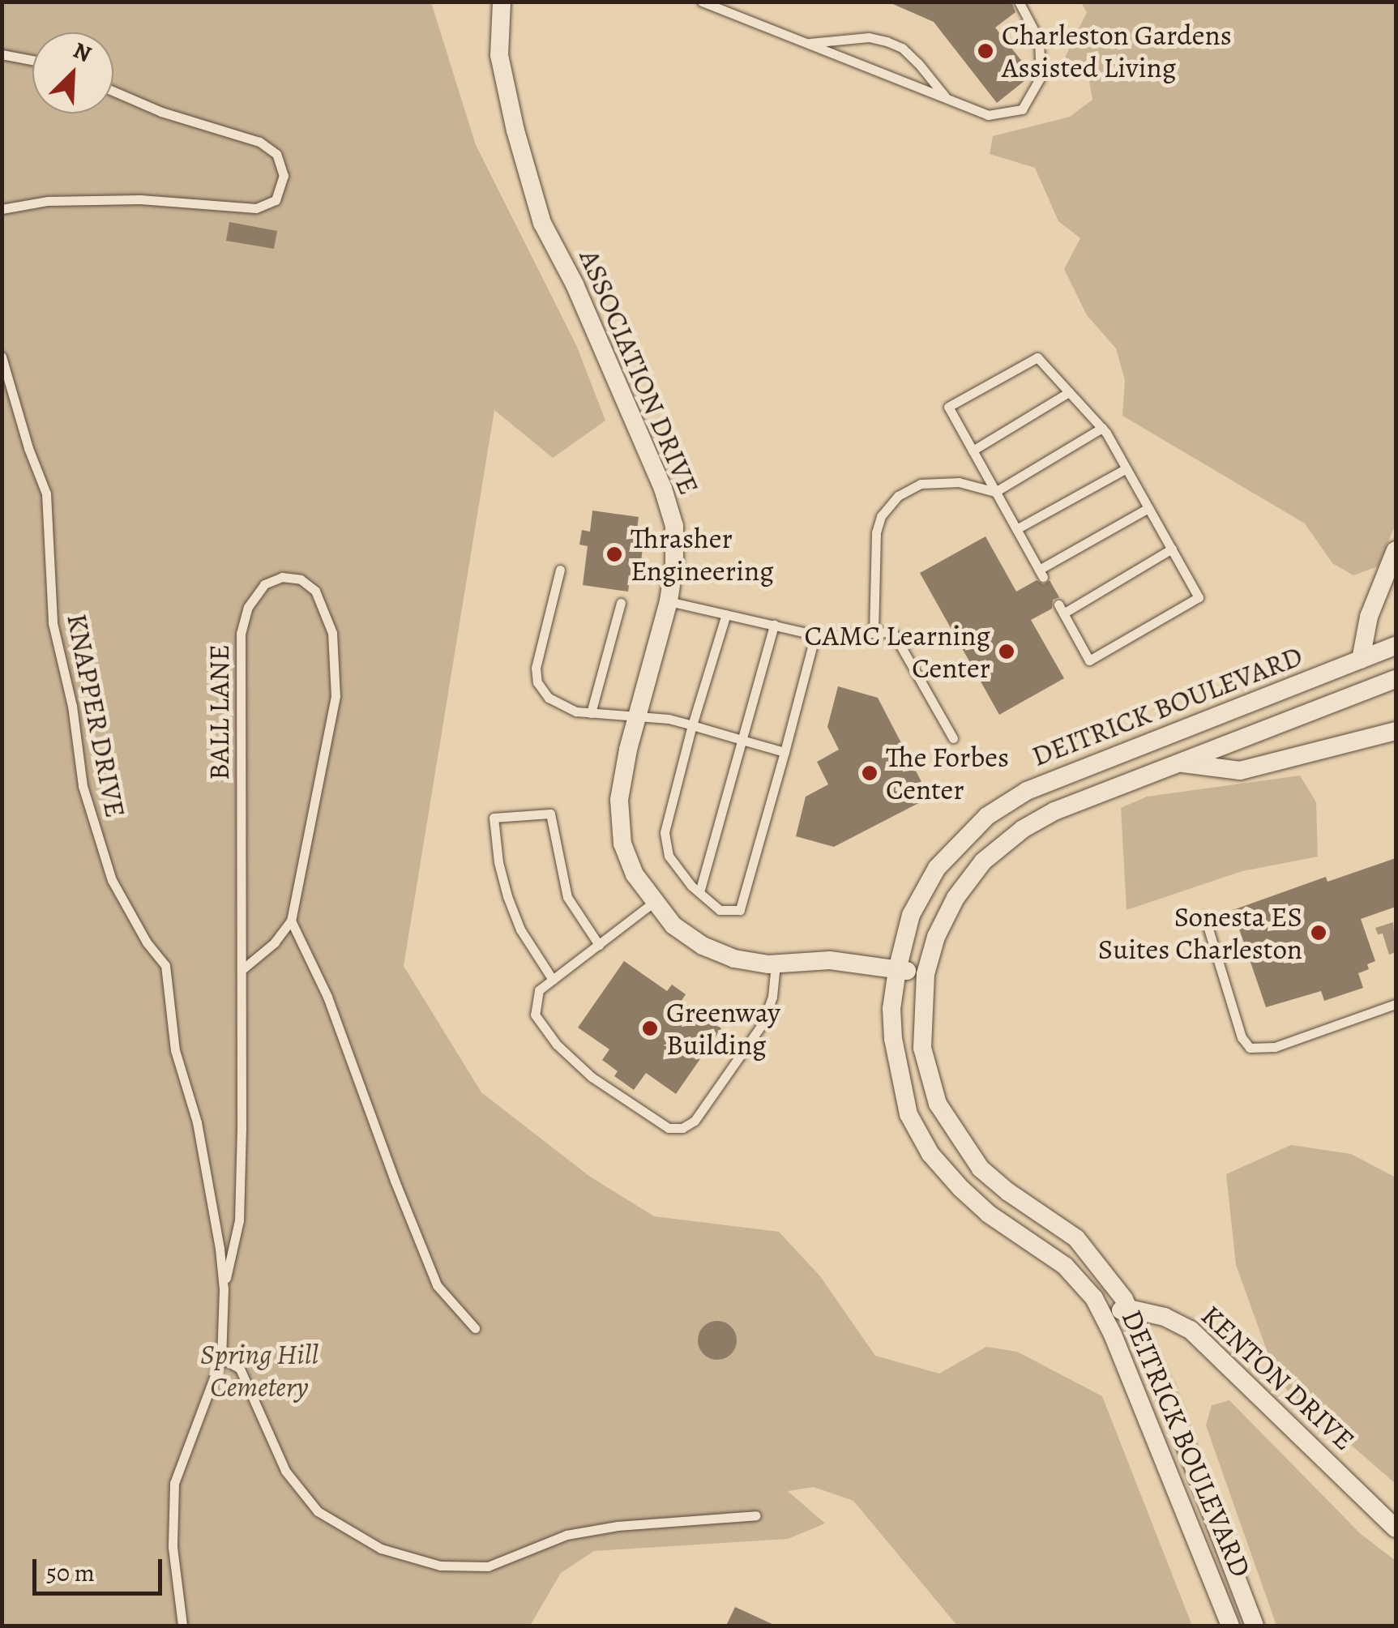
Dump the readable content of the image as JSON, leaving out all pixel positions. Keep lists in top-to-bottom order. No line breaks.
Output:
{"streets":{"street":["ASSOCIATION DRIVE","DEITRICK BOULEVARD","KENTON DRIVE"],"lane":["BALL LANE","KNAPPER DRIVE"]},"crossings":[["ASSOCIATION DRIVE","DEITRICK BOULEVARD"],["DEITRICK BOULEVARD","KENTON DRIVE"],["BALL LANE","KNAPPER DRIVE"]],"parks":["Spring Hill Cemetery"],"places":["Charleston Gardens Assisted Living","Thrasher Engineering","CAMC Learning Center","The Forbes Center","Sonesta ES Suites Charleston","Greenway Building"],"scale_bar":"50 m","north":"top right"}
